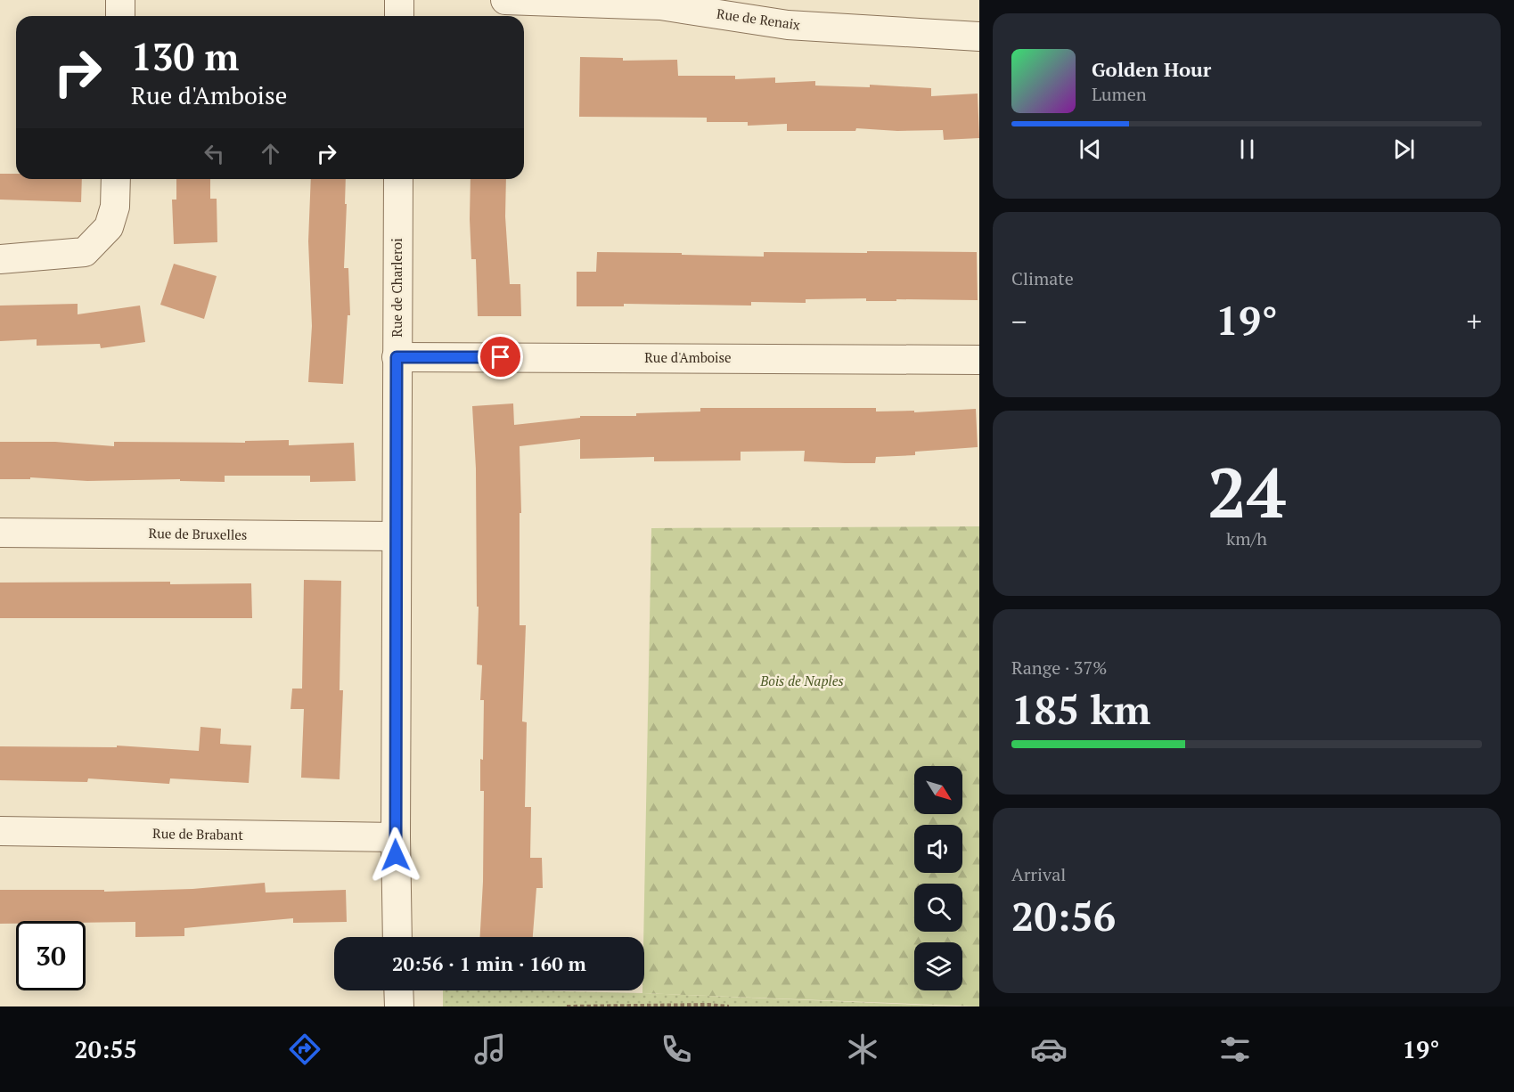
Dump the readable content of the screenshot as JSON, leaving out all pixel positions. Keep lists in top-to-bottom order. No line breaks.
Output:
{"streets":{"street":["Rue de Renaix","Rue de Charleroi","Rue d'Amboise","Rue de Bruxelles","Rue de Brabant"]},"crossings":[["Rue de Charleroi","Rue d'Amboise"],["Rue de Charleroi","Rue de Bruxelles"],["Rue de Charleroi","Rue de Brabant"]],"parks":["Bois de Naples"],"north":"bottom right","page":{"turn":["130 m","Rue d'Amboise"],"song":["Golden Hour","Lumen"],"tile":["Climate",["24","km/h"],["Range · 37%","185 km"],["Arrival","20:56"]],"heat":["−","19°","+"],"limit":"30","trip":"20:56 · 1 min · 160 m","tabs":["20:55","19°"]}}
